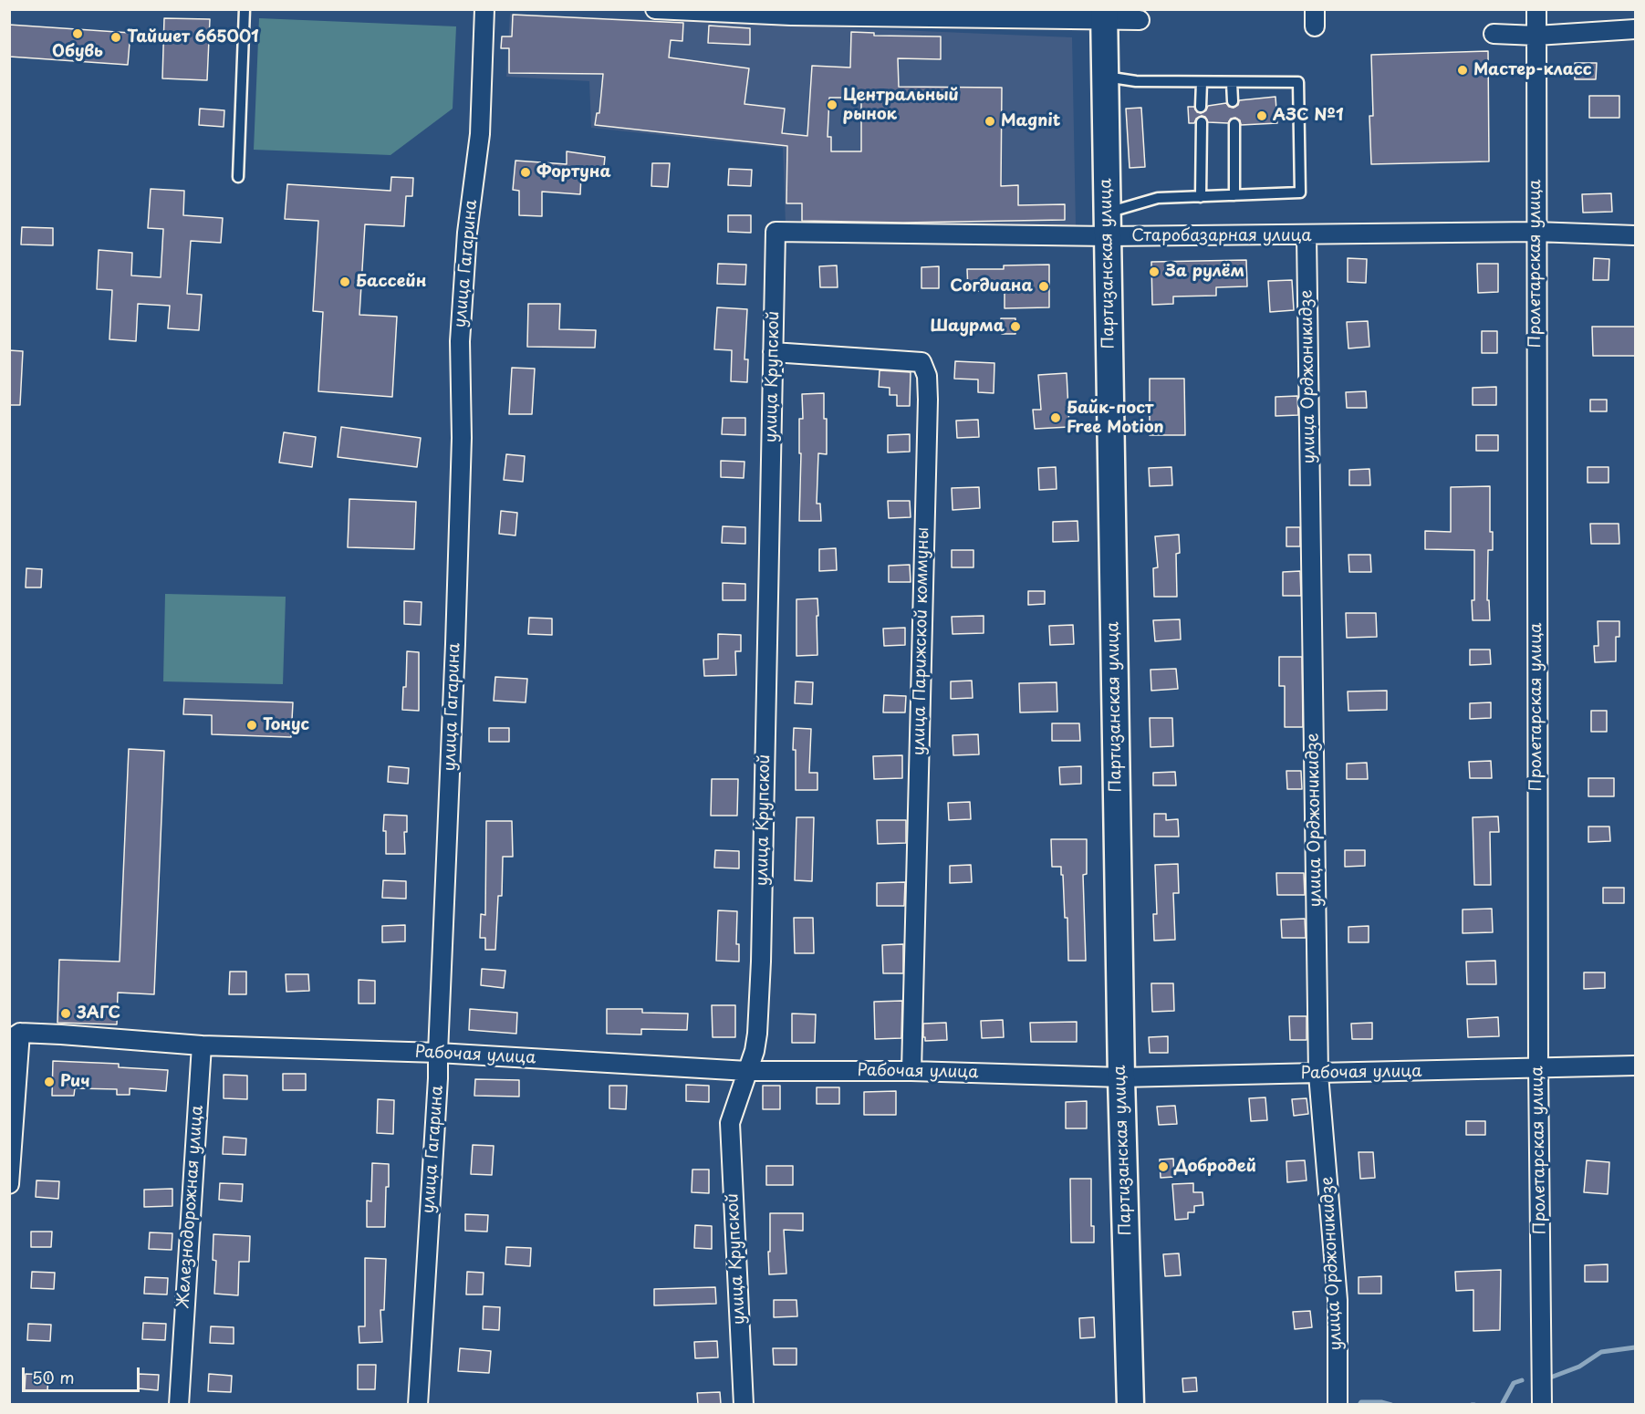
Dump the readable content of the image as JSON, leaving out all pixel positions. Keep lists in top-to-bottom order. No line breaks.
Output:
{"streets":{"main road":["Партизанская улица"],"street":["Старобазарная улица","улица Гагарина","Пролетарская улица","улица Крупской","улица Орджоникидзе","улица Парижской коммуны","Рабочая улица","Железнодорожная улица"]},"crossings":[["Старобазарная улица","Партизанская улица"],["Старобазарная улица","Пролетарская улица"],["Старобазарная улица","улица Крупской"],["Старобазарная улица","улица Орджоникидзе"],["улица Гагарина","Рабочая улица"],["Партизанская улица","Рабочая улица"],["Пролетарская улица","Рабочая улица"],["улица Крупской","улица Парижской коммуны"],["улица Крупской","Рабочая улица"],["улица Орджоникидзе","Рабочая улица"],["улица Парижской коммуны","Рабочая улица"],["Рабочая улица","Железнодорожная улица"]],"places":["Обувь","Тайшет 665001","Мастер-класс","Центральный рынок","АЗС №1","Magnit","Фортуна","За рулём","Бассейн","Согдиана","Шаурма","Байк-пост Free Motion","Тонус","ЗАГС","Рич","Добродей"],"scale_bar":"50 m"}
